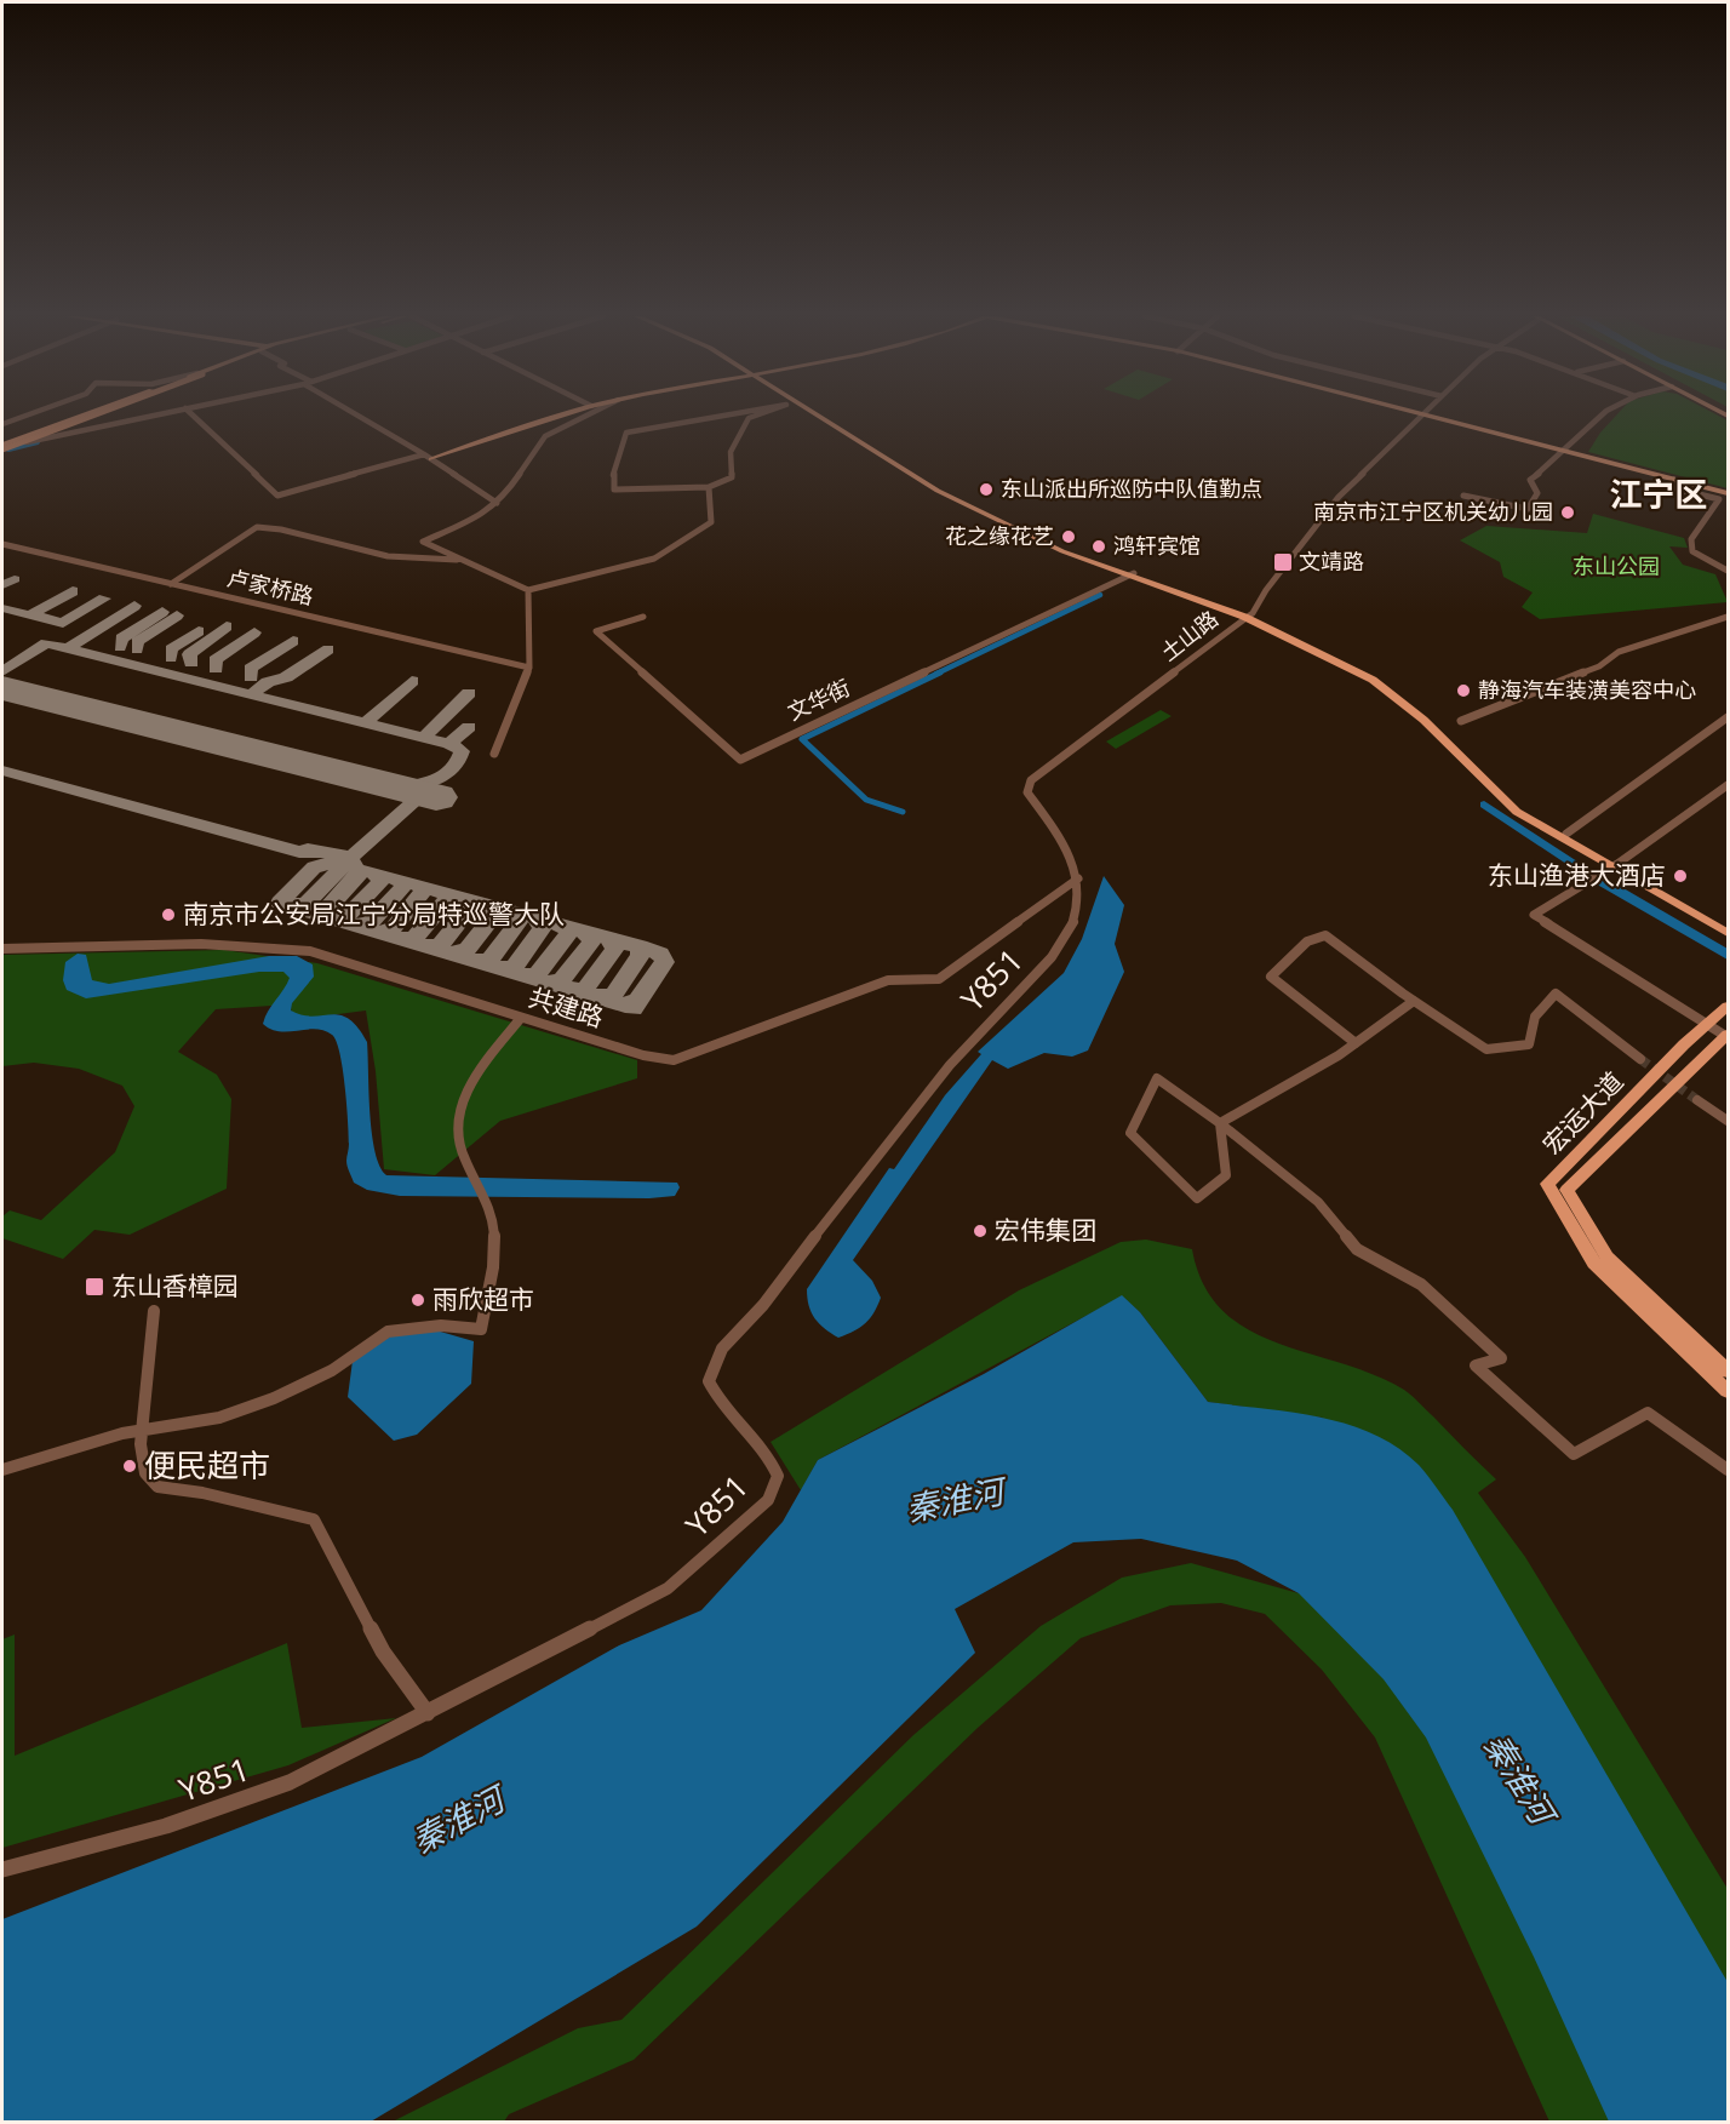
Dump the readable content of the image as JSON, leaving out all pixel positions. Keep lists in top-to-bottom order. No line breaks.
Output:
{"streets":{"main road":["宏运大道"],"street":["卢家桥路","土山路","文华街","Y851","共建路"]},"crossings":[["土山路","Y851"],["土山路","共建路"],["Y851","共建路"]],"districts":["江宁区"],"water":["秦淮河"],"parks":["东山公园"],"places":{"other":["东山派出所巡防中队值勤点","南京市江宁区机关幼儿园","花之缘花艺","鸿轩宾馆","静海汽车装潢美容中心","东山渔港大酒店","南京市公安局江宁分局特巡警大队","宏伟集团","雨欣超市","便民超市"],"transit":["文靖路","东山香樟园"]}}
